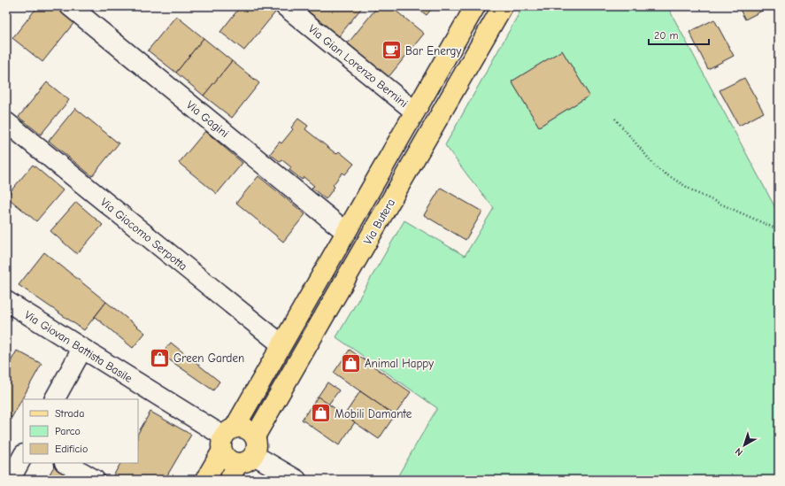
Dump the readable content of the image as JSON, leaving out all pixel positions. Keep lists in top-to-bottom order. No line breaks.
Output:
{"streets":{"main road":["Via Butera"],"street":["Via Gian Lorenzo Bernini","Via Gagini","Via Giacomo Serpotta","Via Giovan Battista Basile"]},"crossings":[["Via Gian Lorenzo Bernini","Via Butera"],["Via Gagini","Via Butera"],["Via Butera","Via Giacomo Serpotta"],["Via Butera","Via Giovan Battista Basile"]],"places":{"cafe":["Bar Energy"],"shop":["Green Garden","Animal Happy","Mobili Damante"]},"legend":["Strada","Parco","Edificio"],"scale_bar":"20 m","north":"bottom left"}
